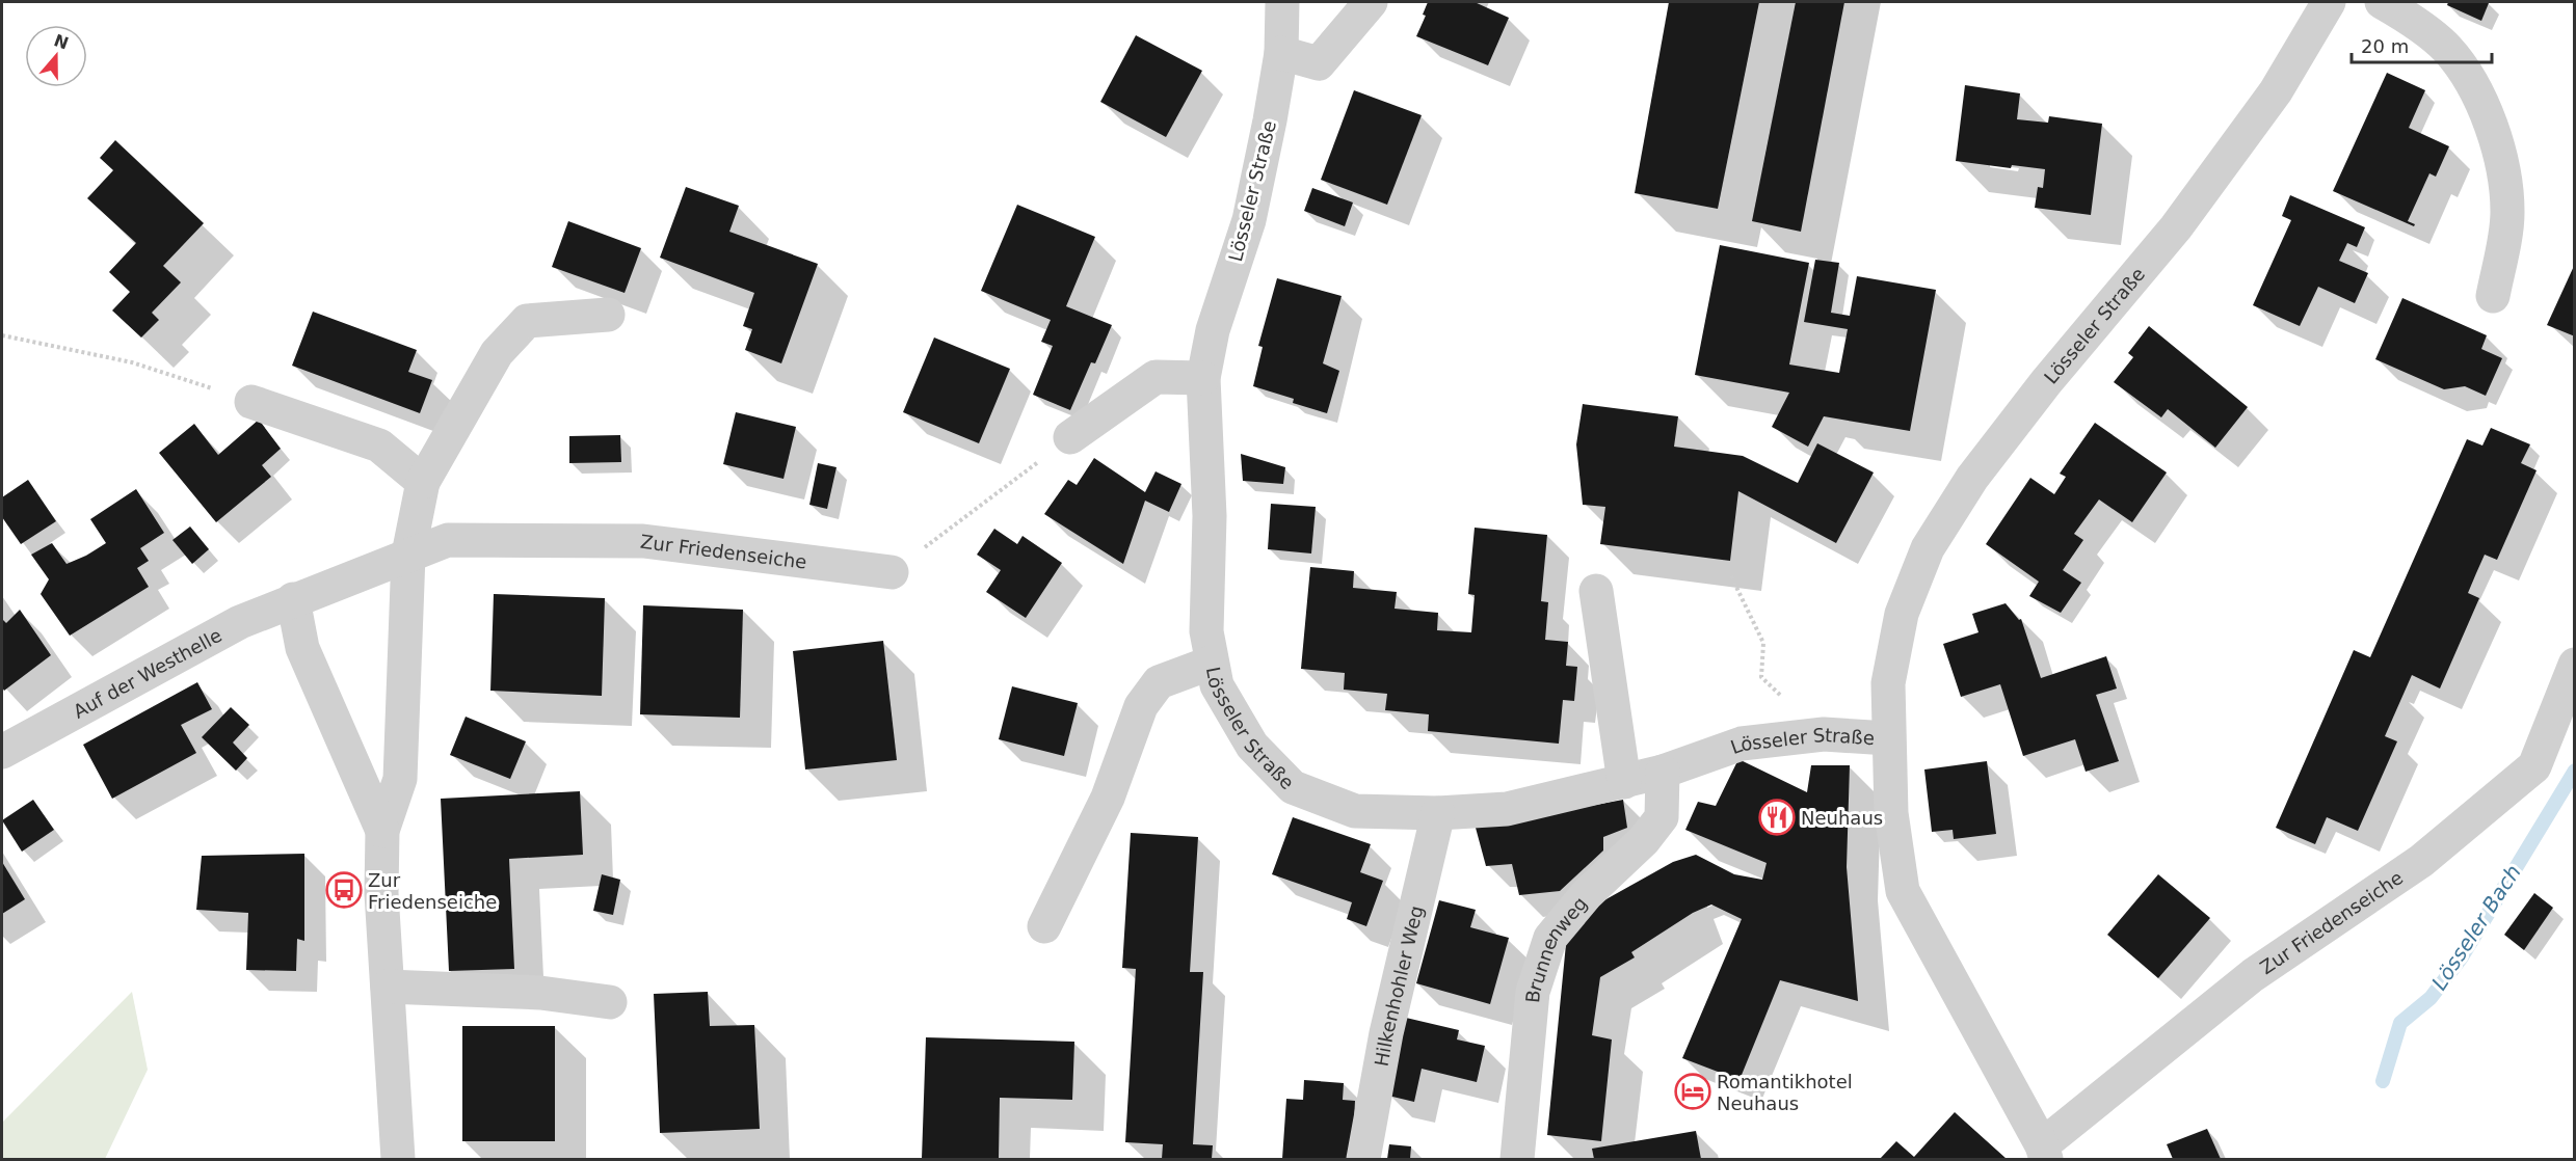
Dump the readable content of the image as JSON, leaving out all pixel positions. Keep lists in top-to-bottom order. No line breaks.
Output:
{"streets":{"street":["Lösseler Straße","Zur Friedenseiche","Auf der Westhelle","Brunnenweg","Hilkenhohler Weg"]},"crossings":[["Lösseler Straße","Zur Friedenseiche"],["Lösseler Straße","Brunnenweg"],["Lösseler Straße","Hilkenhohler Weg"],["Zur Friedenseiche","Auf der Westhelle"]],"water":["Lösseler Bach"],"places":{"restaurant":["Neuhaus"],"bus stop":["Zur Friedenseiche"],"hotel":["Romantikhotel Neuhaus"]},"scale_bar":"20 m","north":"top"}
